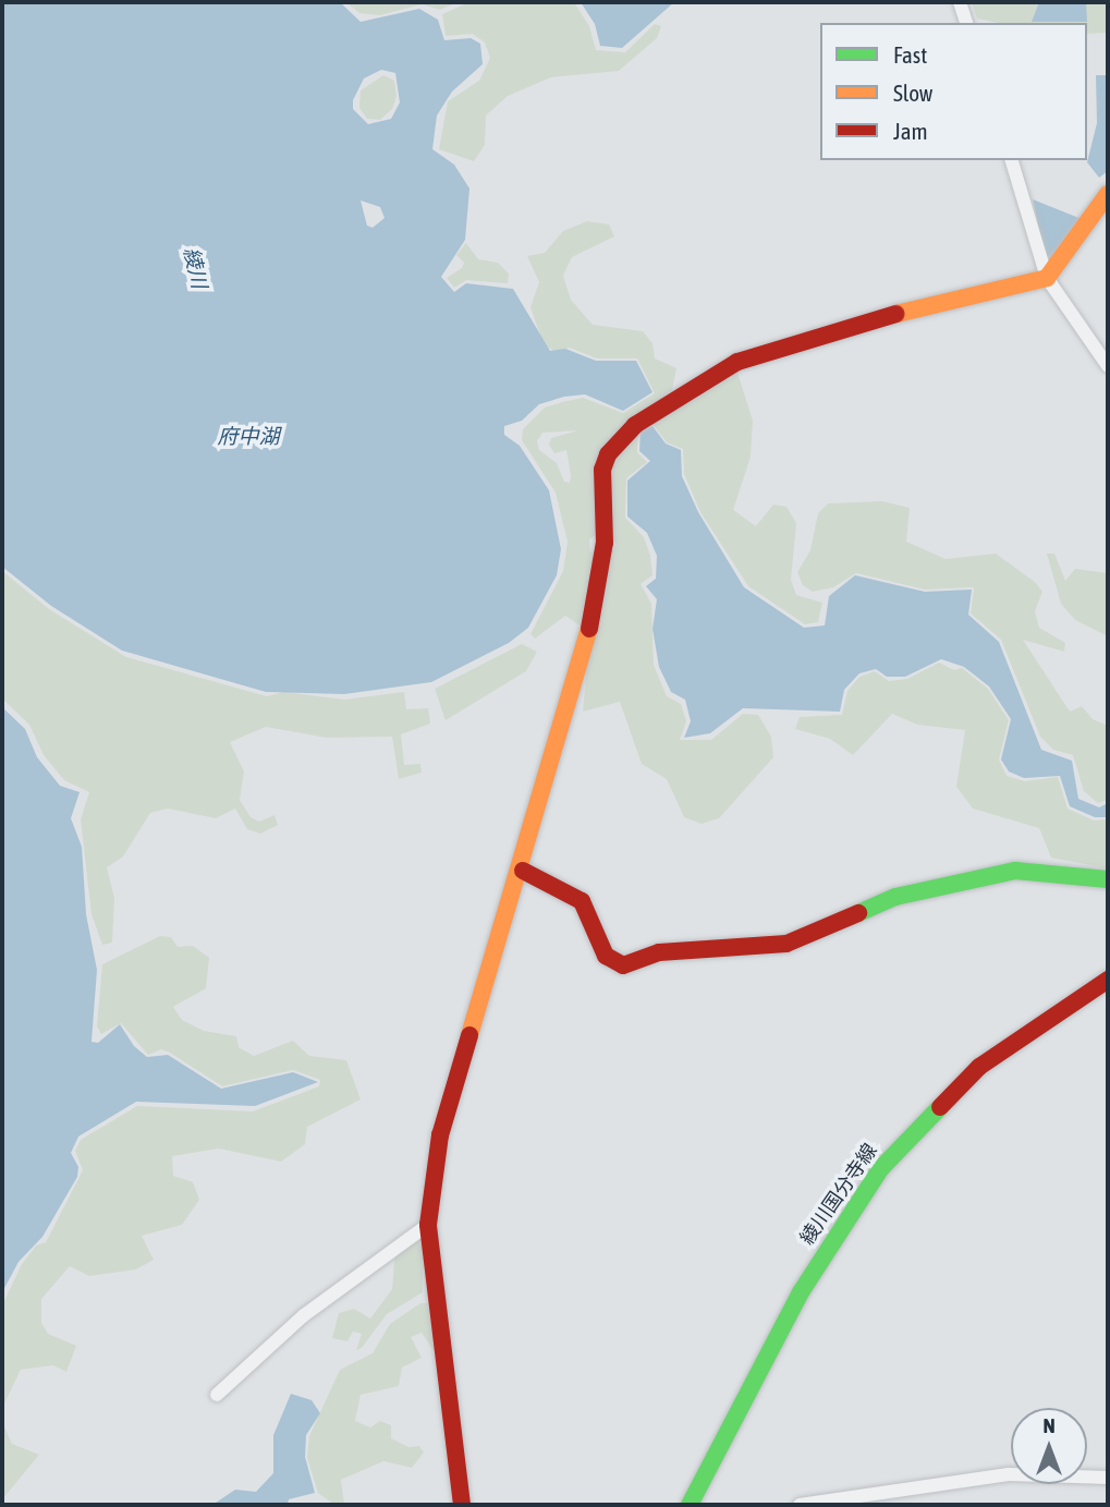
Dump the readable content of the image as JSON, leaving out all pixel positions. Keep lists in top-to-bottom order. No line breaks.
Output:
{"streets":{"street":["綾川国分寺線"]},"water":["綾川","府中湖"],"legend":["Fast","Slow","Jam"],"north":"top"}
